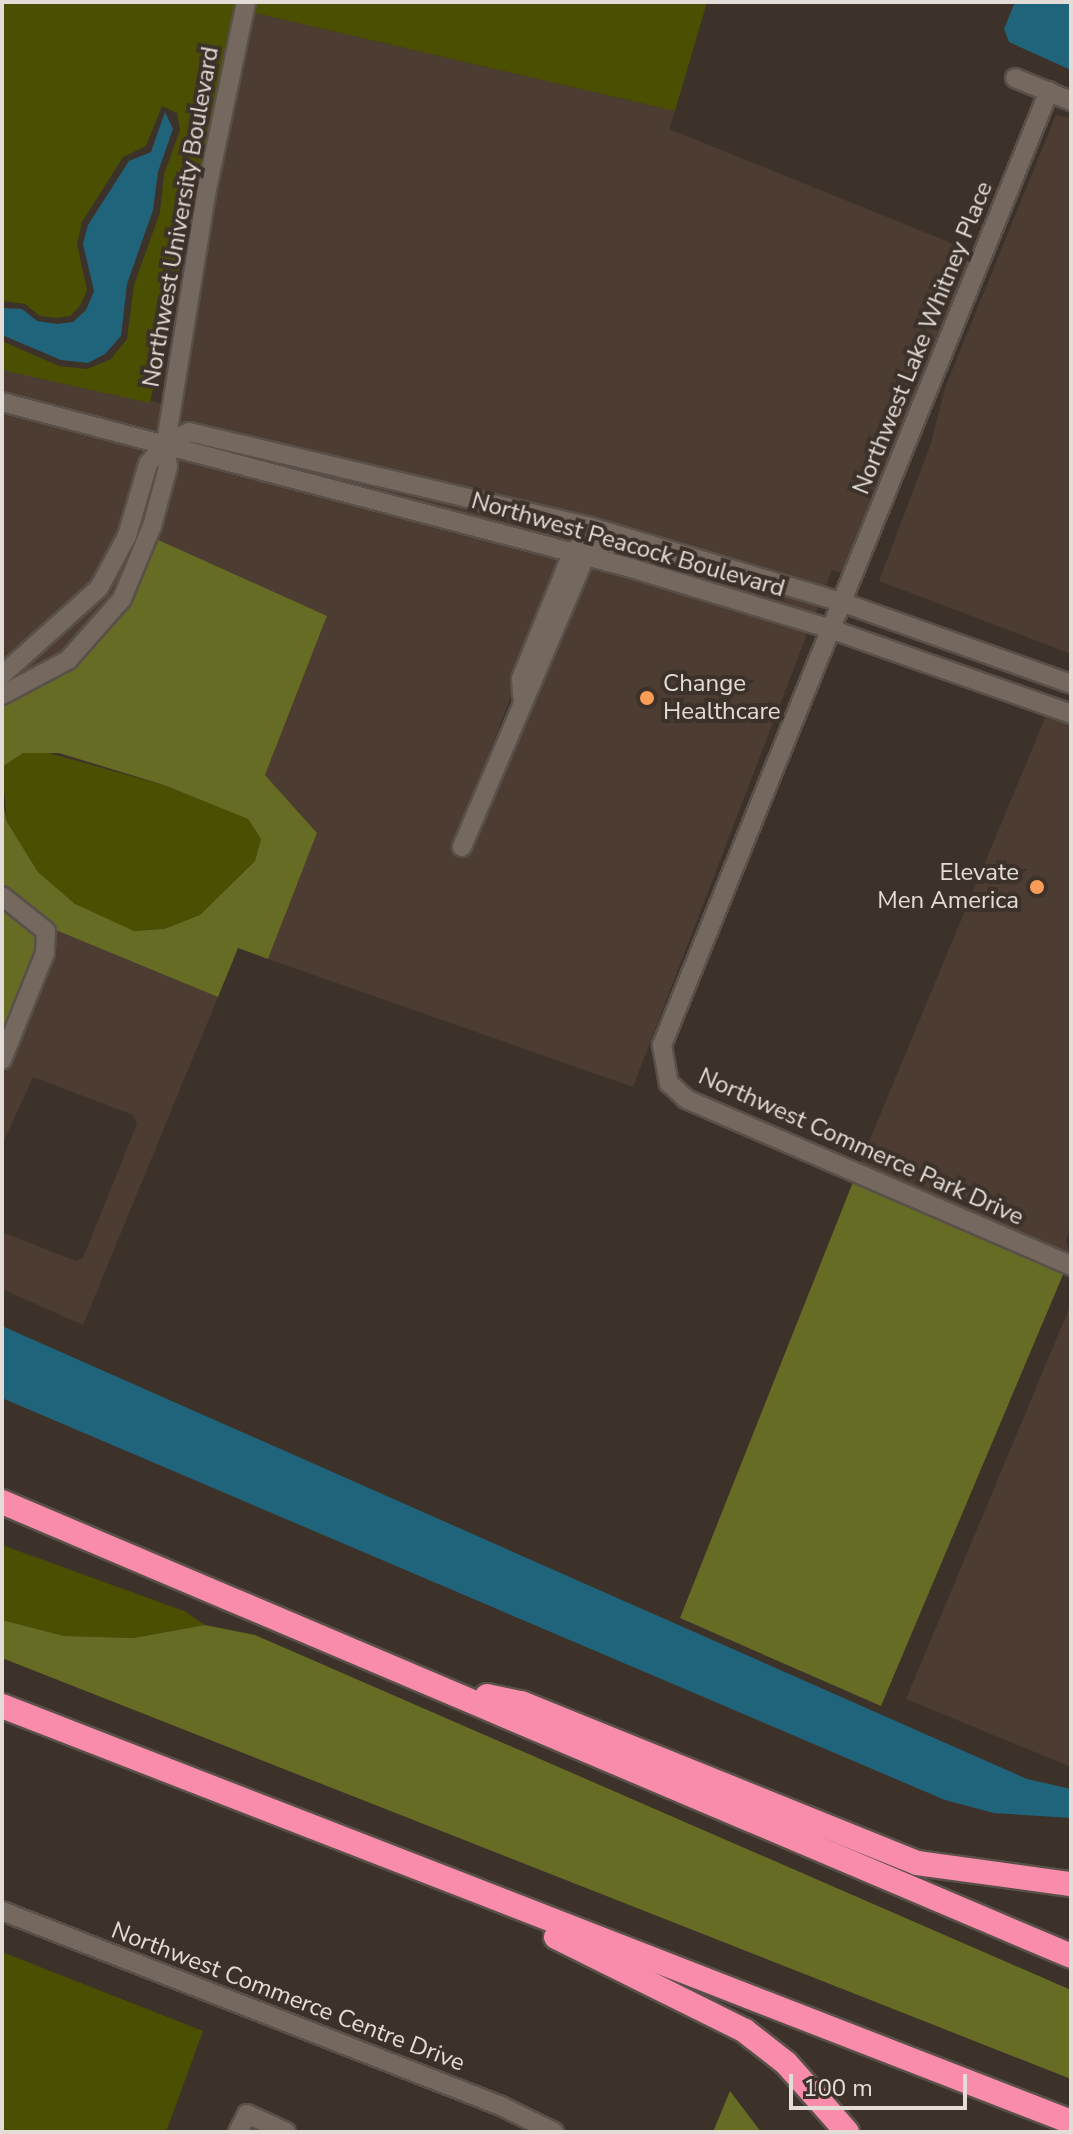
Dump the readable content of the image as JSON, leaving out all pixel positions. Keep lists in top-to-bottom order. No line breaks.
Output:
{"streets":{"street":["Northwest University Boulevard","Northwest Lake Whitney Place","Northwest Peacock Boulevard","Northwest Commerce Park Drive","Northwest Commerce Centre Drive"]},"crossings":[["Northwest University Boulevard","Northwest Peacock Boulevard"],["Northwest Lake Whitney Place","Northwest Peacock Boulevard"],["Northwest Lake Whitney Place","Northwest Commerce Park Drive"],["Northwest Peacock Boulevard","Northwest Commerce Park Drive"]],"places":["Change Healthcare","Elevate Men America"],"scale_bar":"100 m"}
